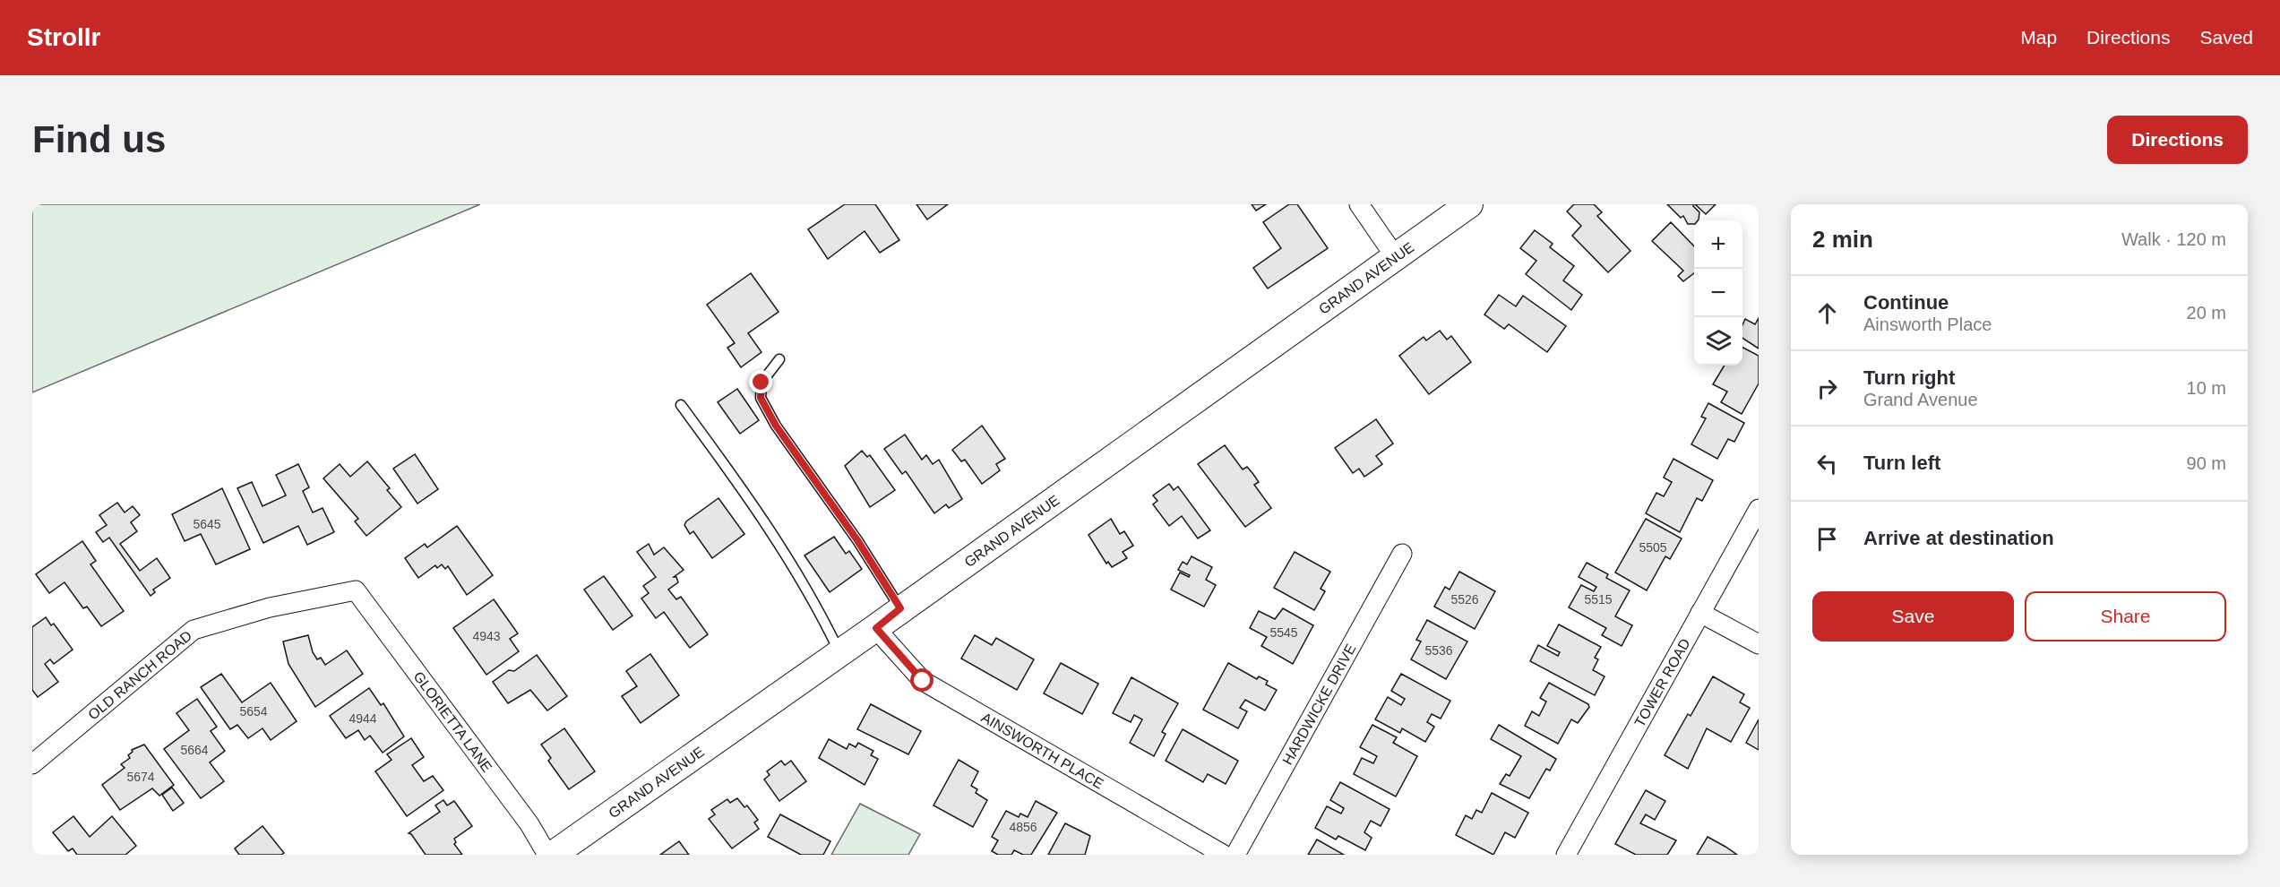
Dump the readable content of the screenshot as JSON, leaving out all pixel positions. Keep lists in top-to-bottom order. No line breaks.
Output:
{"streets":{"street":["GRAND AVENUE","OLD RANCH ROAD","TOWER ROAD","HARDWICKE DRIVE","GLORIETTA LANE","AINSWORTH PLACE"]},"crossings":[["GRAND AVENUE","AINSWORTH PLACE"],["OLD RANCH ROAD","GLORIETTA LANE"]],"house_numbers":["5645","5505","5526","5515","5545","4943","5536","5654","4944","5664","5674","4856"],"page":{"header":"Strollr","nav":["Map","Directions","Saved"],"buttons":["Directions",["Save","Share"]],"title":"Find us","heading":["2 min","Walk · 120 m"],"map_buttons":["+","−"],"list":[["Continue","Ainsworth Place","20 m"],["Turn right","Grand Avenue","10 m"],["Turn left","90 m"],"Arrive at destination"]}}
